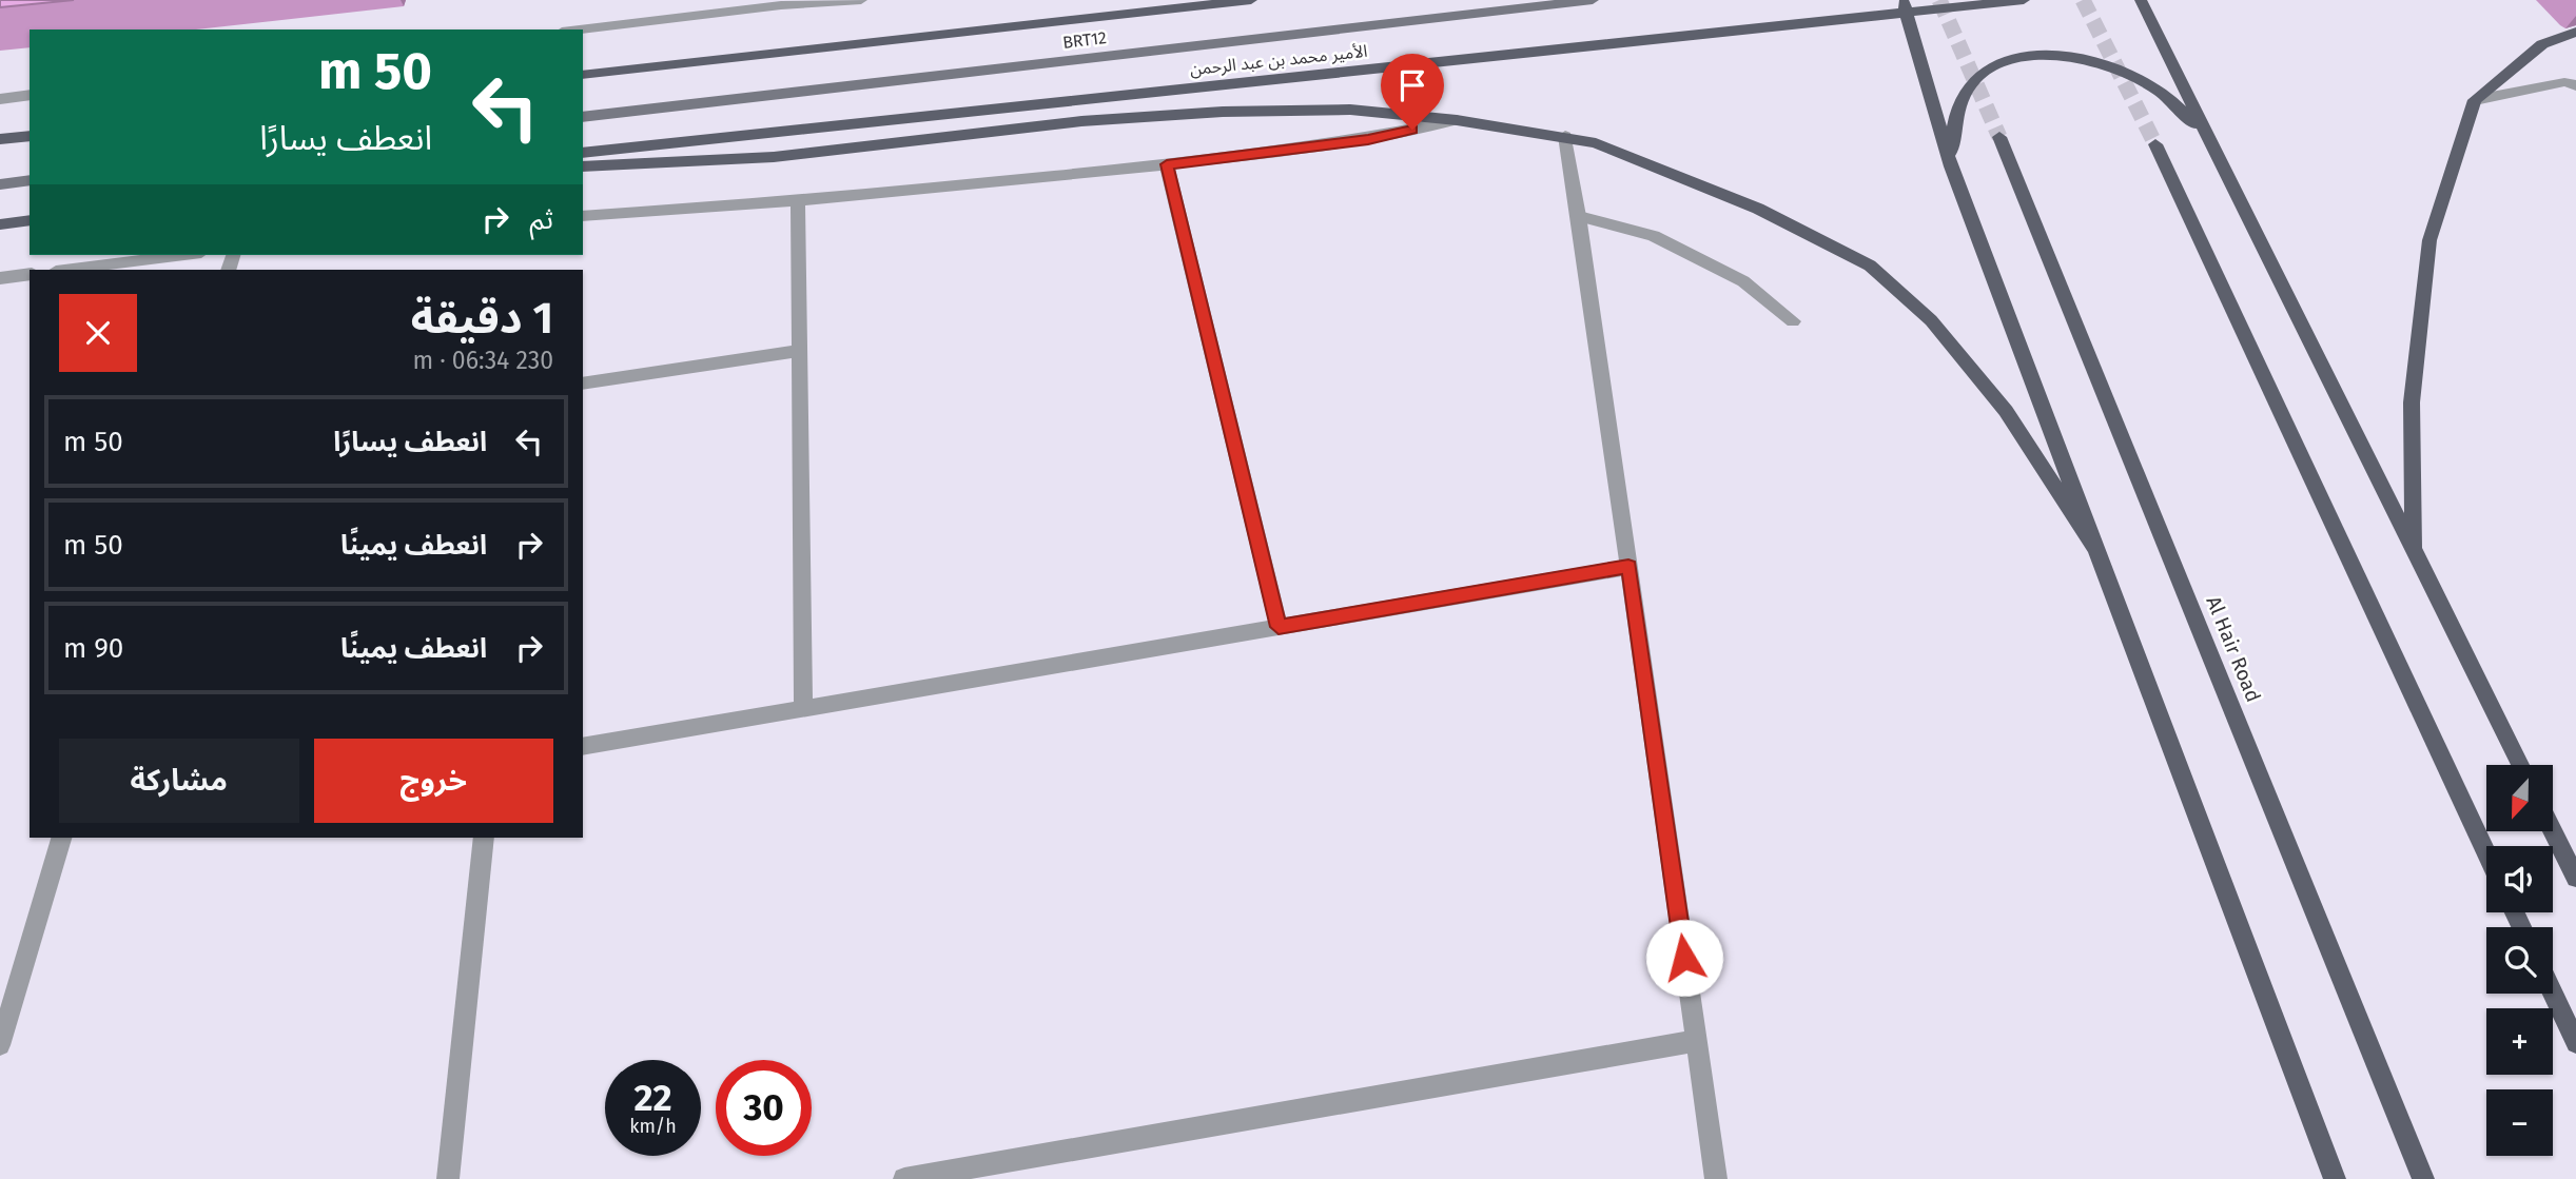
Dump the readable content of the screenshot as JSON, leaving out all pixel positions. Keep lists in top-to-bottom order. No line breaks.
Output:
{"streets":{"main road":["BRT12","الأمير محمد بن عبد الرحمن","Al Hair Road"]},"north":"bottom","page":{"turn":["50 m","انعطف يسارًا"],"then":"ثم","heading":["1 دقيقة","230 m · 06:34"],"list":[{"name":"انعطف يسارًا","value":"50 m"},{"name":"انعطف يمينًا","value":"50 m"},{"name":"انعطف يمينًا","value":"90 m"}],"buttons":["خروج","مشاركة"],"map_buttons":["+","−"],"speed":"22 km/h","limit":"30"}}
